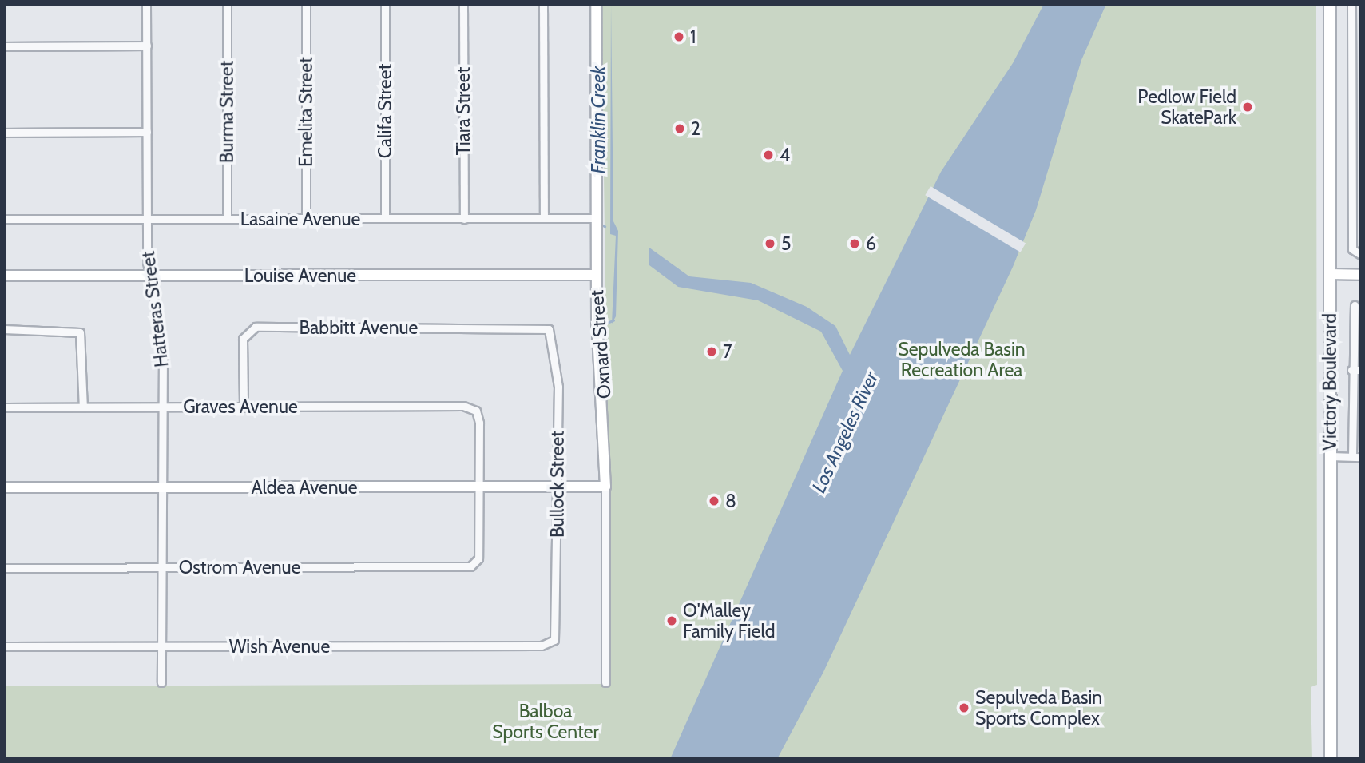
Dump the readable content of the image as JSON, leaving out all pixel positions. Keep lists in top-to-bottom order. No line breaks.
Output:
{"streets":{"main road":["Louise Avenue","Oxnard Street","Victory Boulevard","Aldea Avenue"],"street":["Califa Street","Tiara Street","Burma Street","Emelita Street","Lasaine Avenue","Hatteras Street","Babbitt Avenue","Graves Avenue","Bullock Street","Ostrom Avenue","Wish Avenue"]},"crossings":[["Califa Street","Lasaine Avenue"],["Tiara Street","Lasaine Avenue"],["Burma Street","Lasaine Avenue"],["Emelita Street","Lasaine Avenue"],["Lasaine Avenue","Hatteras Street"],["Lasaine Avenue","Oxnard Street"],["Louise Avenue","Hatteras Street"],["Louise Avenue","Oxnard Street"],["Hatteras Street","Graves Avenue"],["Hatteras Street","Aldea Avenue"],["Hatteras Street","Ostrom Avenue"],["Hatteras Street","Wish Avenue"],["Babbitt Avenue","Graves Avenue"],["Babbitt Avenue","Bullock Street"],["Oxnard Street","Aldea Avenue"],["Graves Avenue","Aldea Avenue"],["Graves Avenue","Ostrom Avenue"],["Bullock Street","Aldea Avenue"],["Bullock Street","Wish Avenue"],["Aldea Avenue","Ostrom Avenue"]],"water":["Franklin Creek","Los Angeles River"],"parks":["Sepulveda Basin Recreation Area","Balboa Sports Center"],"places":["1","Pedlow Field SkatePark","2","4","5","6","7","8","O'Malley Family Field","Sepulveda Basin Sports Complex"]}
